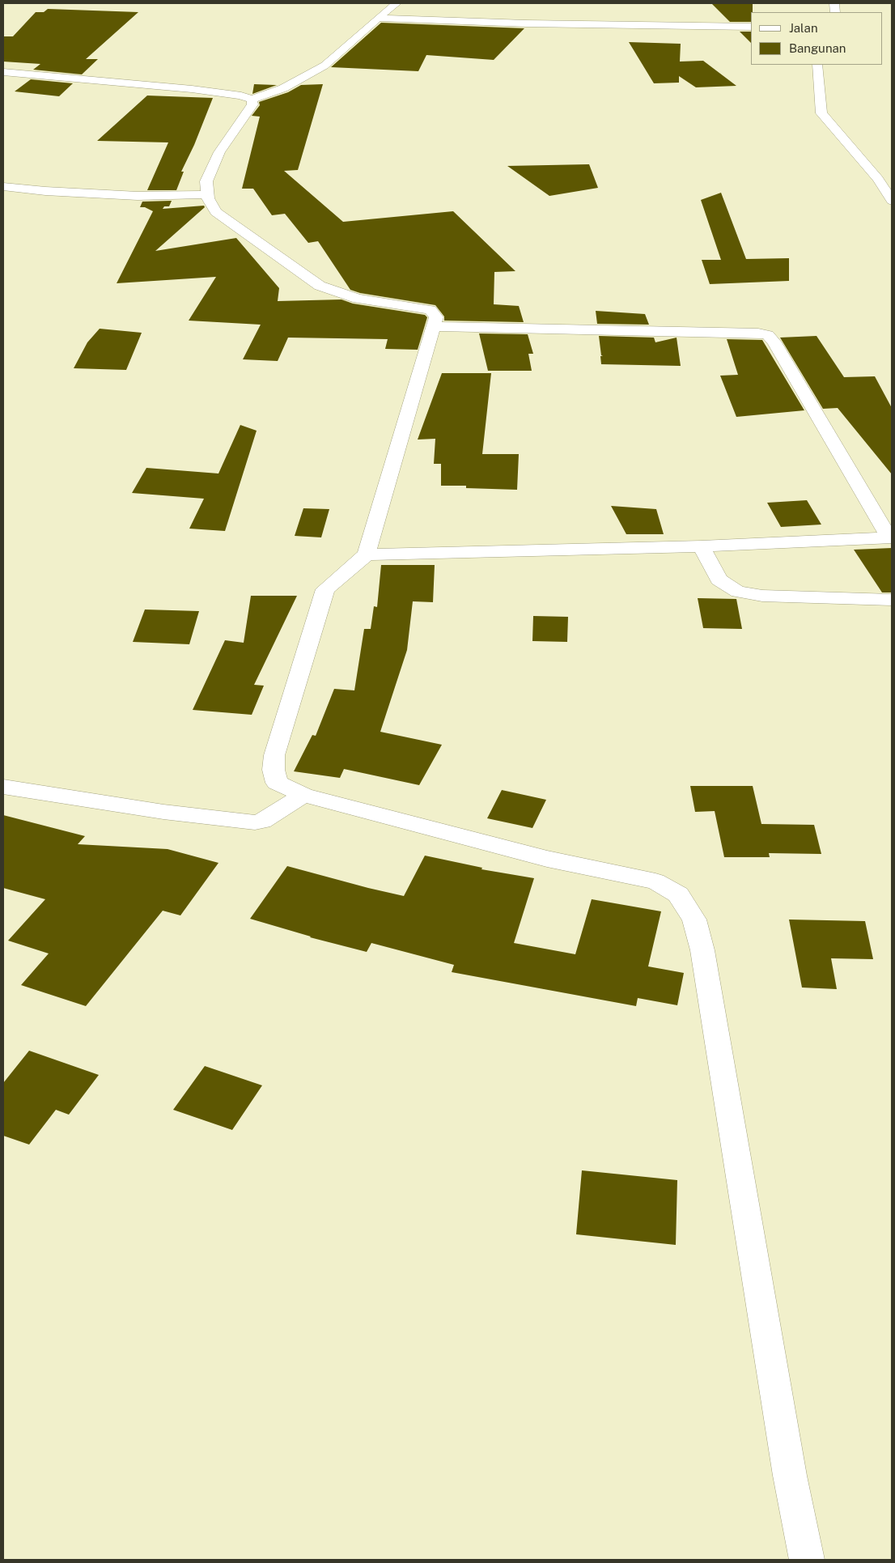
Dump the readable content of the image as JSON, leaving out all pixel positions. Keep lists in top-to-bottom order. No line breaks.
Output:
{"legend":["Jalan","Bangunan"]}
